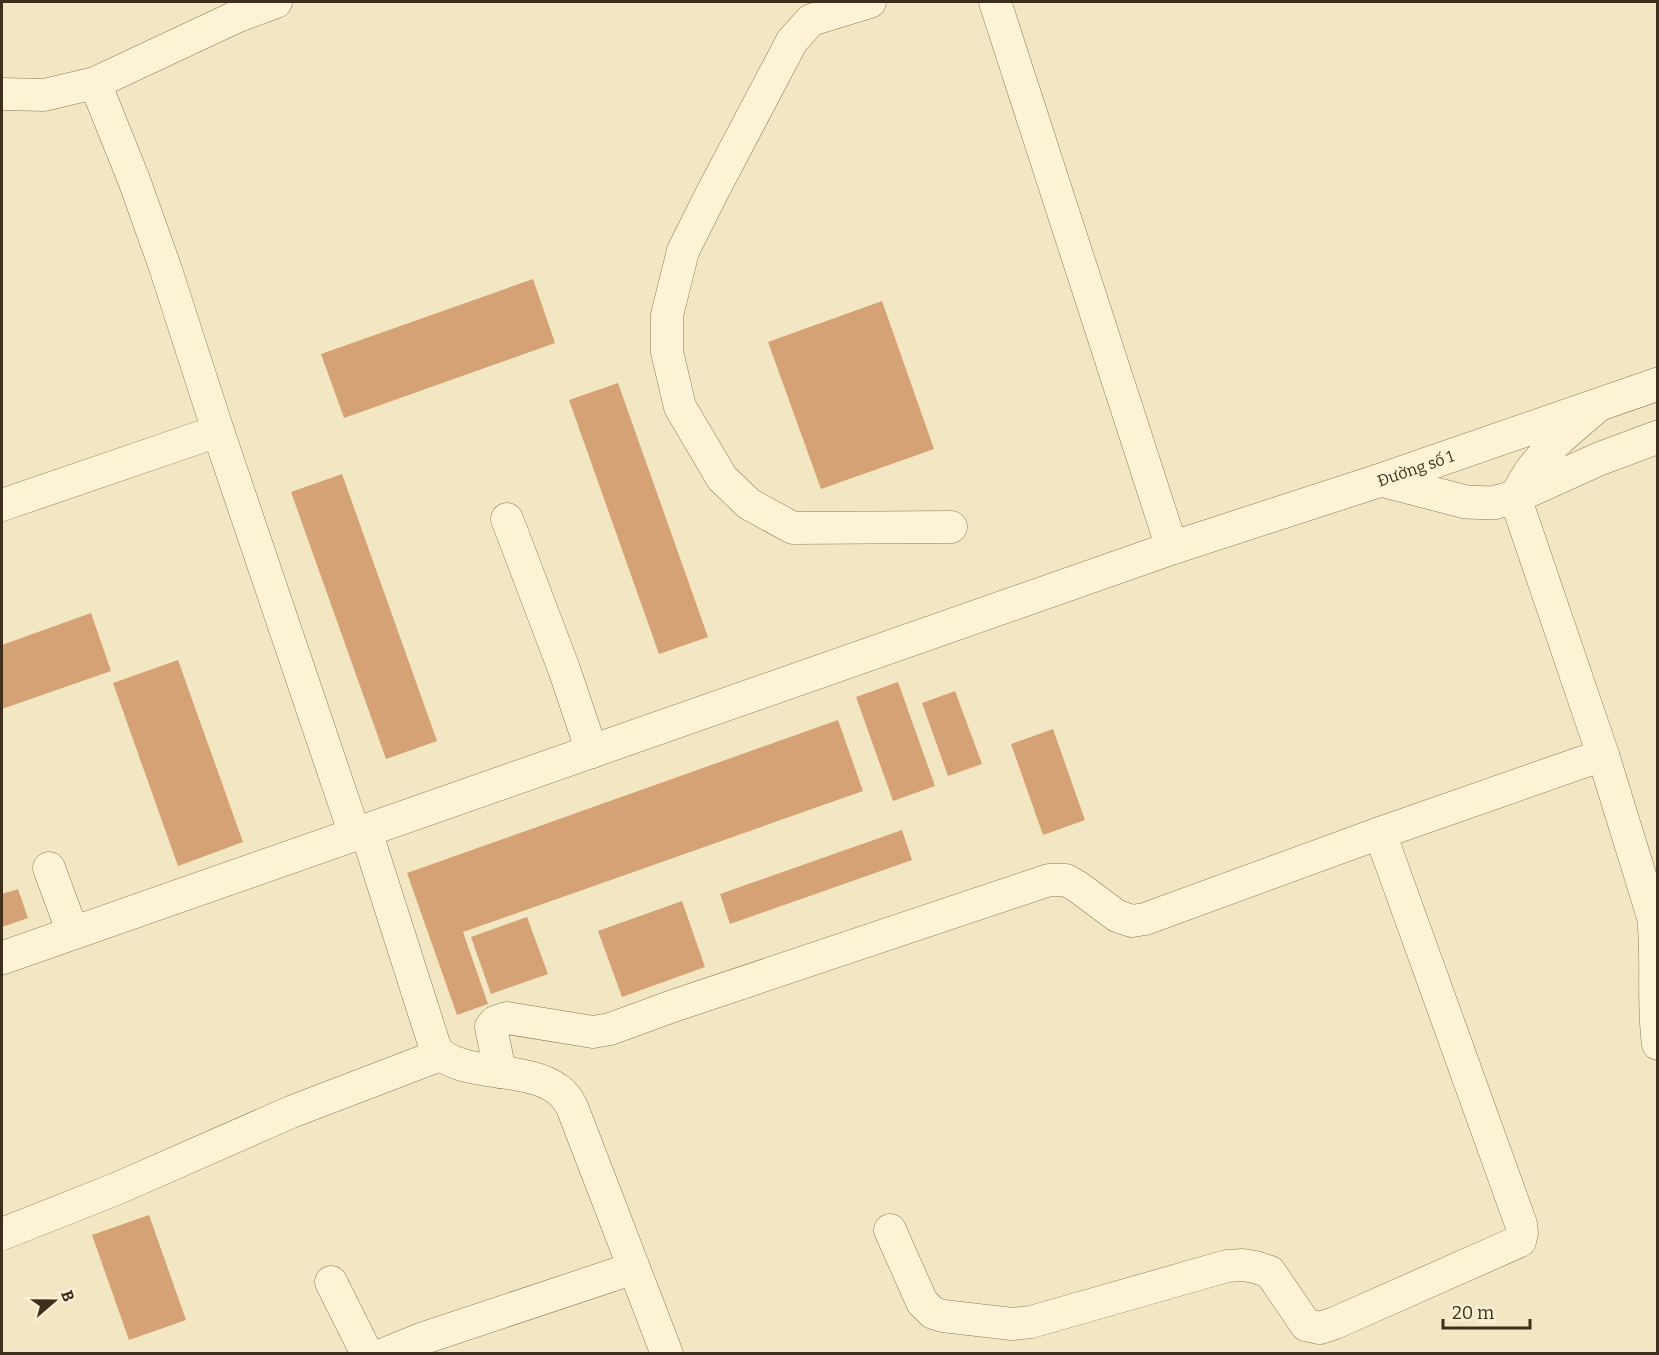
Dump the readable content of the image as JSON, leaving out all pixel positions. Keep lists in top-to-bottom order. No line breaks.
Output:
{"streets":{"street":["Đường số 1"]},"scale_bar":"20 m","north":"right"}
